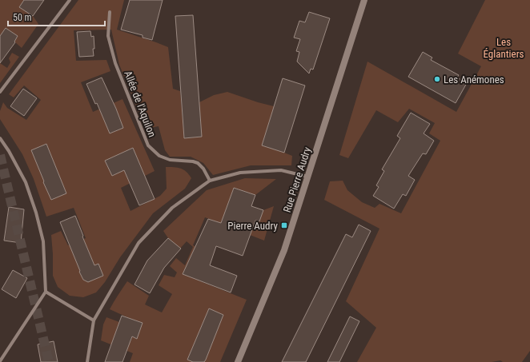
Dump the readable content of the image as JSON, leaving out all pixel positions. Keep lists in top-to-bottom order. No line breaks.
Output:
{"streets":{"street":["Allée de l'Aquilon","Rue Pierre Audry"]},"parks":["Les Églantiers"],"places":{"other":["Les Anémones"],"transit":["Pierre Audry"]},"scale_bar":"50 m"}
